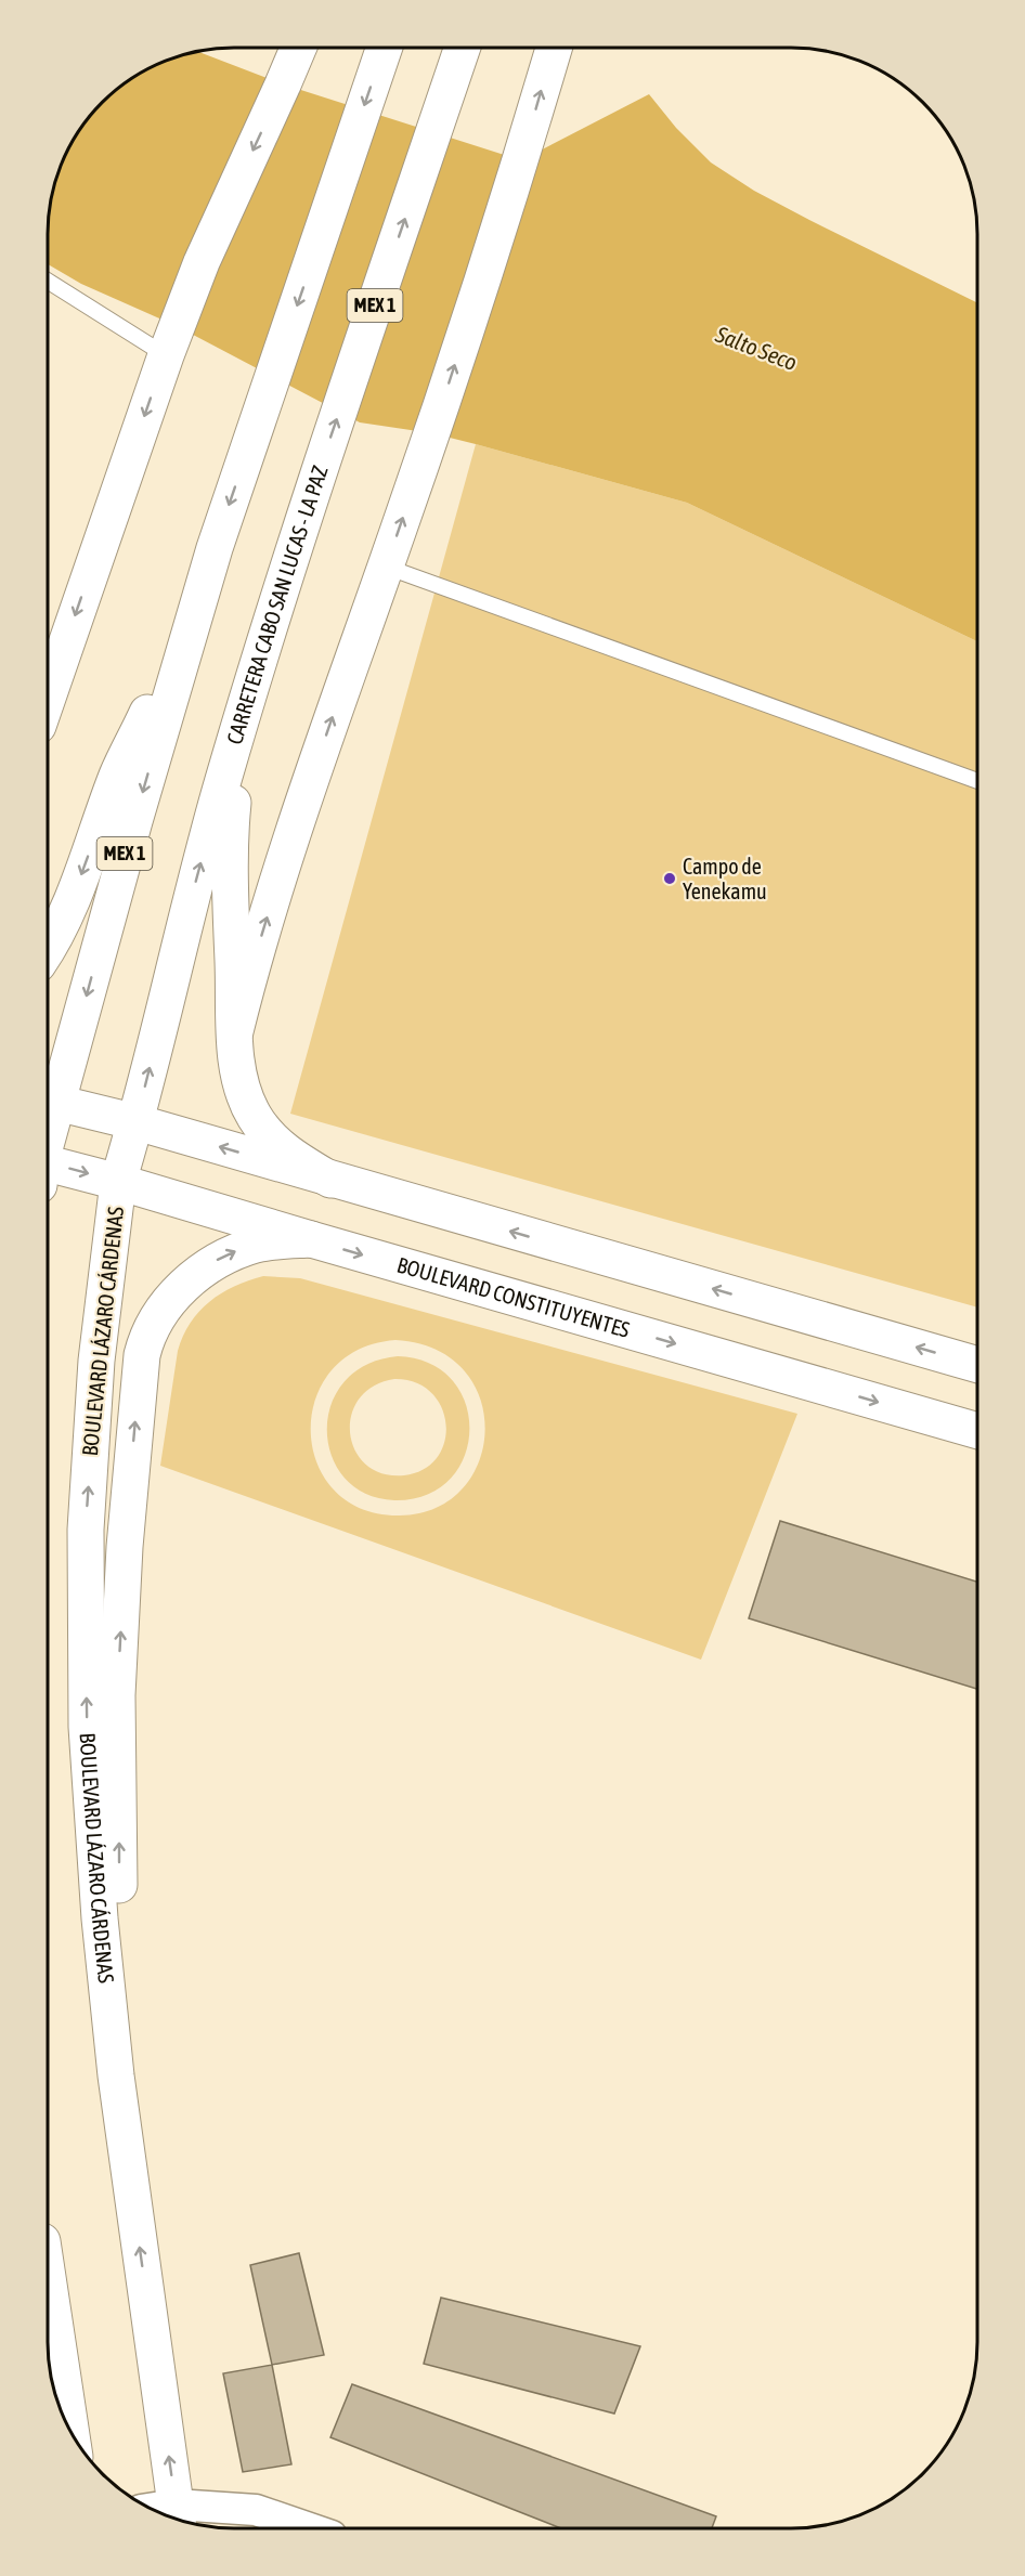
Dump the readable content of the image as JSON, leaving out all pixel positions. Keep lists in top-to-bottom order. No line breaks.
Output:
{"streets":{"main road":["MEX 1","CARRETERA CABO SAN LUCAS - LA PAZ","BOULEVARD CONSTITUYENTES","BOULEVARD LÁZARO CÁRDENAS"]},"crossings":[["CARRETERA CABO SAN LUCAS - LA PAZ","BOULEVARD CONSTITUYENTES"],["CARRETERA CABO SAN LUCAS - LA PAZ","BOULEVARD LÁZARO CÁRDENAS"],["BOULEVARD CONSTITUYENTES","BOULEVARD LÁZARO CÁRDENAS"]],"one_way":["BOULEVARD LÁZARO CÁRDENAS"],"water":["Salto Seco"],"places":["Campo de Yenekamu"]}
